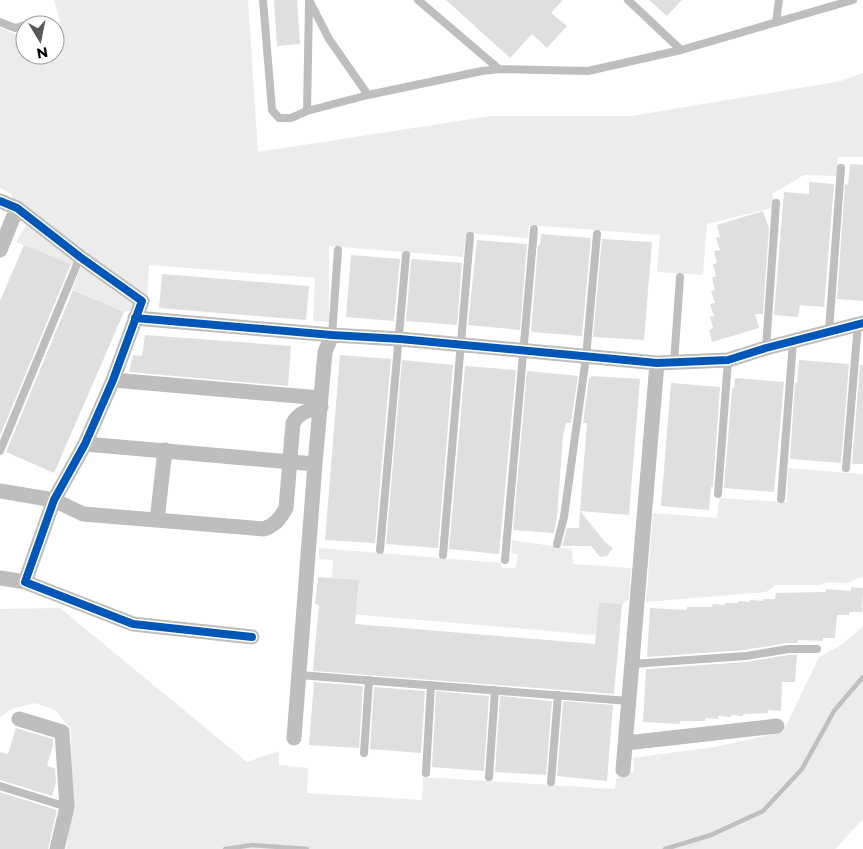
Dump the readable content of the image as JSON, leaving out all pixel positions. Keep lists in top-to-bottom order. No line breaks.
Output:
{"north":"bottom"}
